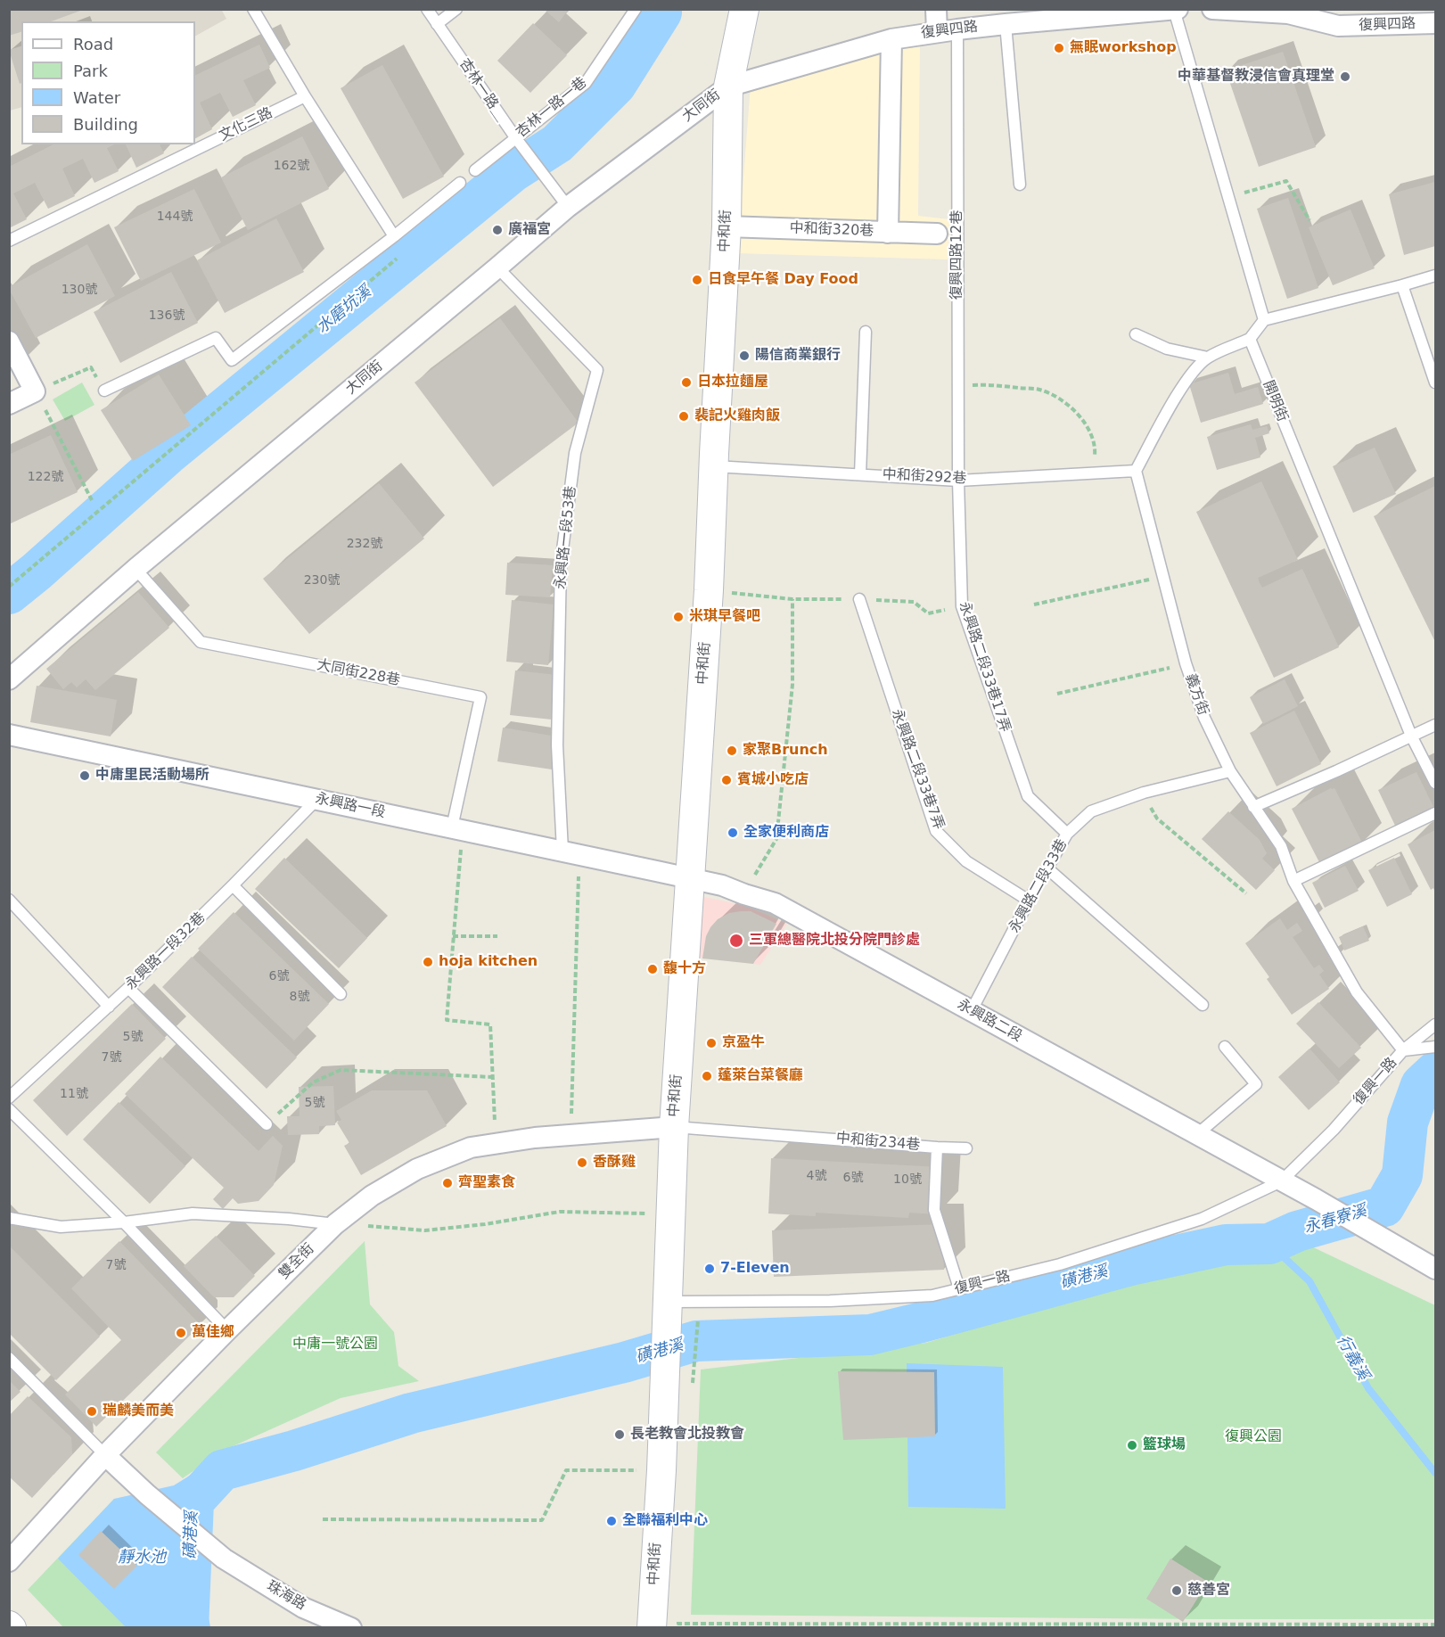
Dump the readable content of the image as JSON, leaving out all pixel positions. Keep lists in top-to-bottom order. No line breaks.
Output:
{"streets":{"street":["復興四路","大同街","中和街320巷","中和街","永興路一段","永興路二段","雙全街","珠海路"],"lane":["杏林一路＿","杏林一路一巷","文化三路","復興四路12巷","開明街","中和街292巷","永興路一段53巷","永興路二段33巷17弄","大同街228巷","義方街","永興路二段33巷7弄","永興路二段33巷","永興路一段32巷","復興一路","中和街234巷"]},"crossings":[["復興四路","大同街"],["復興四路","中和街"],["復興四路","復興四路12巷"],["杏林一路＿","大同街"],["杏林一路＿","杏林一路一巷"],["大同街","中和街"],["大同街","永興路一段53巷"],["大同街","大同街228巷"],["中和街320巷","中和街"],["中和街","中和街292巷"],["中和街","永興路一段"],["中和街","永興路二段"],["中和街","復興一路"],["中和街","中和街234巷"],["中和街","雙全街"],["復興四路12巷","中和街292巷"],["復興四路12巷","永興路二段33巷17弄"],["中和街292巷","永興路二段33巷17弄"],["中和街292巷","義方街"],["永興路一段53巷","永興路一段"],["永興路二段33巷17弄","永興路二段33巷"],["大同街228巷","永興路一段"],["義方街","永興路二段33巷"],["義方街","復興一路"],["永興路二段33巷7弄","永興路二段33巷"],["永興路一段","永興路一段32巷"],["永興路一段","永興路二段"],["永興路二段33巷","永興路二段"],["永興路二段","復興一路"],["復興一路","中和街234巷"],["中和街234巷","雙全街"],["雙全街","珠海路"]],"water":["水磨坑溪","永春寮溪","磺港溪","行義溪","靜水池"],"parks":["中庸一號公園","復興公園"],"places":["無眠workshop","中華基督教浸信會真理堂","廣福宮","日食早午餐 Day Food","陽信商業銀行","日本拉麵屋","裴記火雞肉飯","米琪早餐吧","家聚Brunch","中庸里民活動場所","賓城小吃店","全家便利商店","三軍總醫院北投分院門診處","hoja kitchen","馥十方","京盈牛","蓬萊台菜餐廳","香酥雞","齊聖素食","7-Eleven","萬佳鄉","瑞麟美而美","長老教會北投教會","籃球場","全聯福利中心","慈善宮"],"house_numbers":["162號","144號","130號","136號","122號","232號","230號","6號","8號","5號","7號","11號","5號","4號","6號","10號","7號"],"legend":["Road","Park","Water","Building"]}
